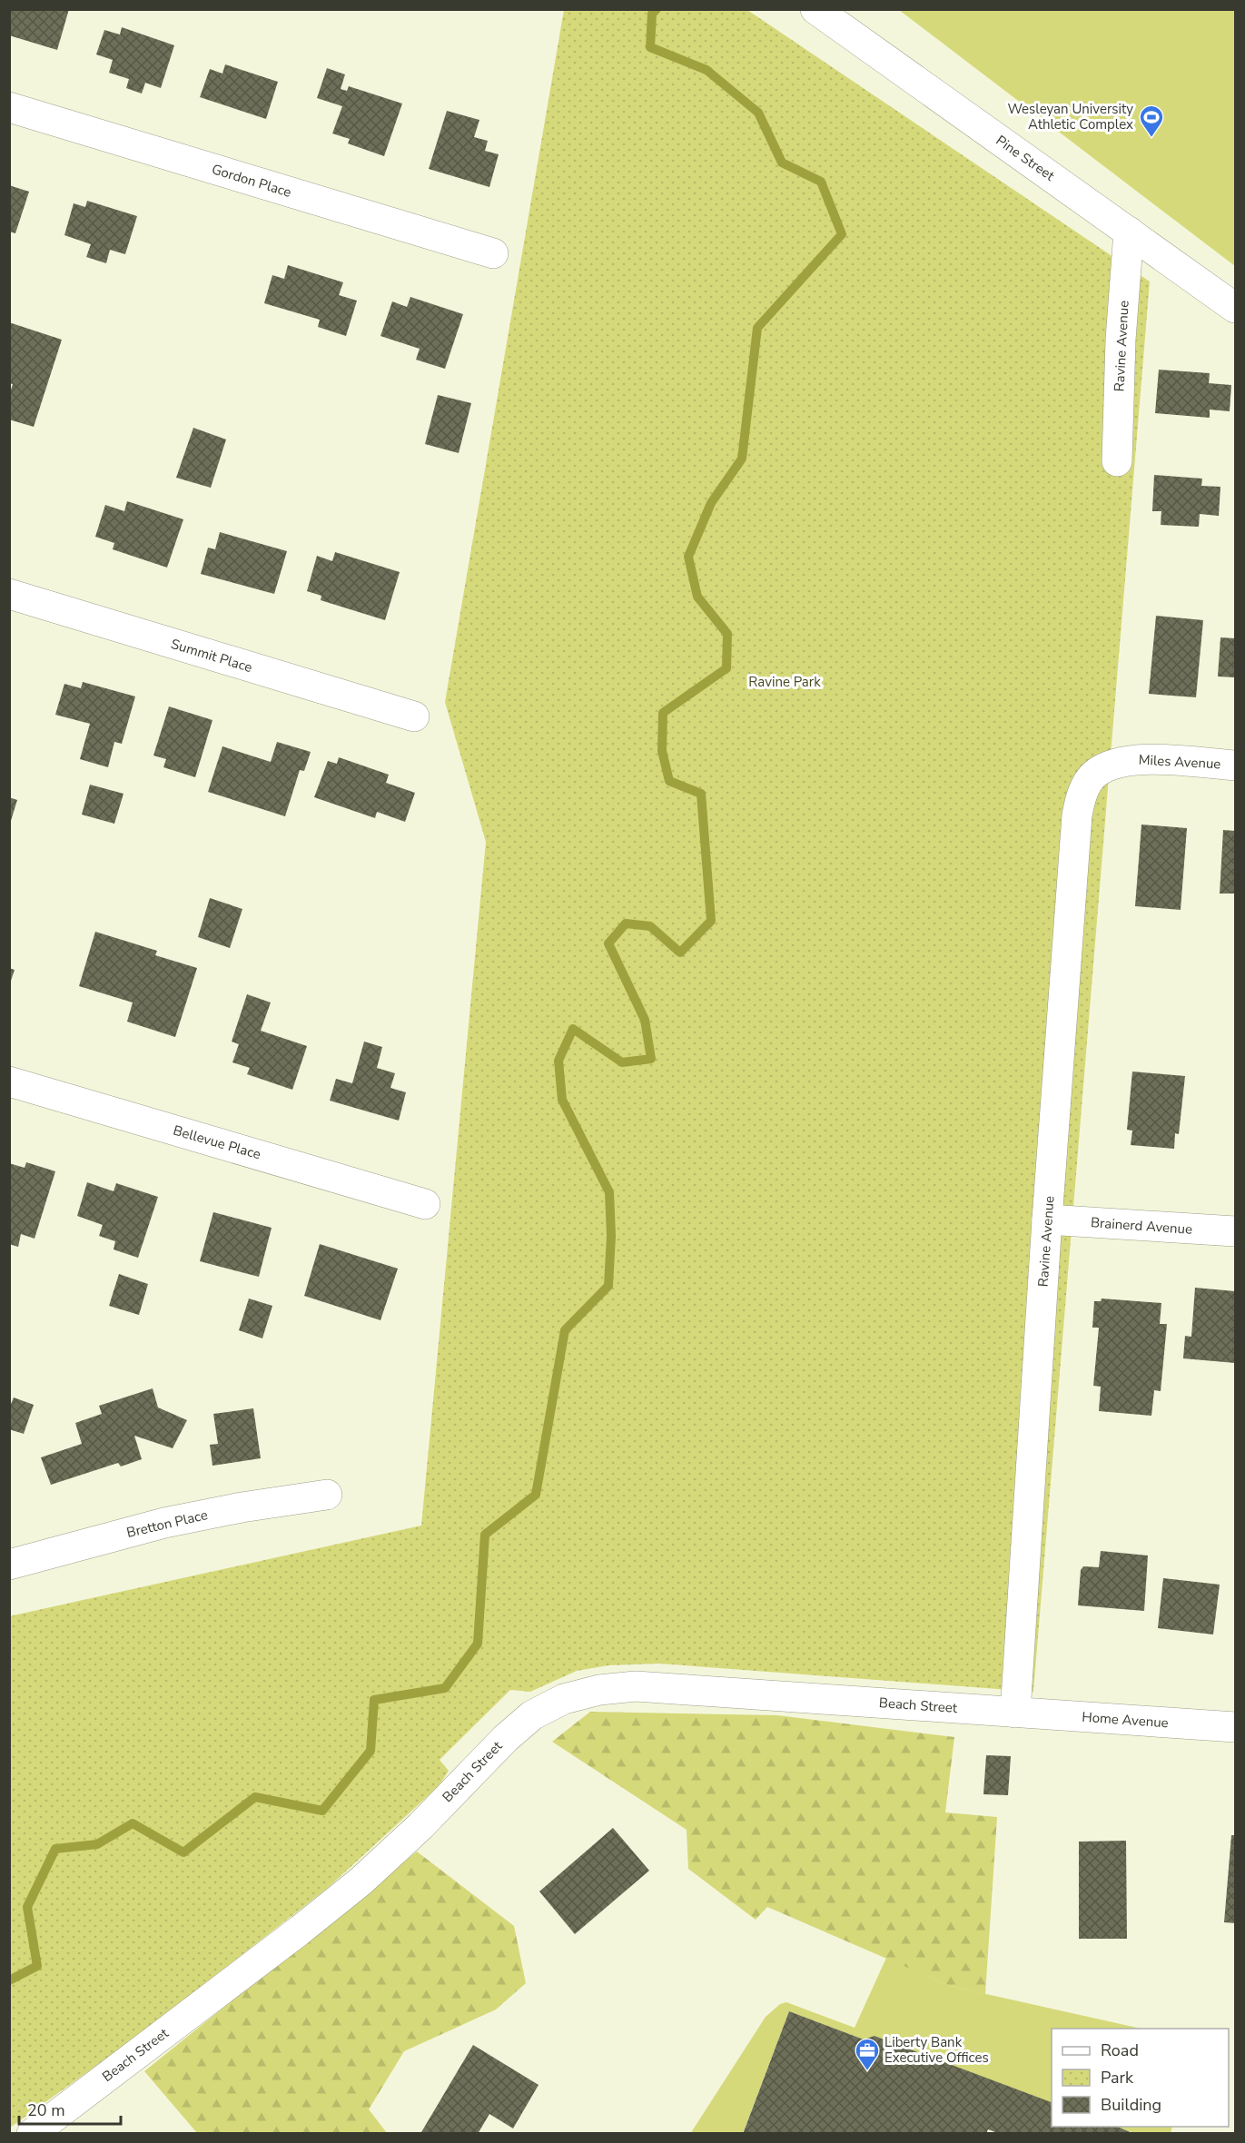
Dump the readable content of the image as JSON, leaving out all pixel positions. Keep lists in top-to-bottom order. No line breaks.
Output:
{"streets":{"street":["Pine Street","Gordon Place","Ravine Avenue","Summit Place","Miles Avenue","Bellevue Place","Brainerd Avenue","Bretton Place","Beach Street","Home Avenue"]},"crossings":[["Pine Street","Ravine Avenue"],["Ravine Avenue","Miles Avenue"],["Ravine Avenue","Brainerd Avenue"],["Ravine Avenue","Beach Street"],["Ravine Avenue","Home Avenue"],["Beach Street","Home Avenue"]],"parks":["Ravine Park"],"places":{"sports":["Wesleyan University Athletic Complex"],"office":["Liberty Bank Executive Offices"]},"legend":["Road","Park","Building"],"scale_bar":"20 m"}
